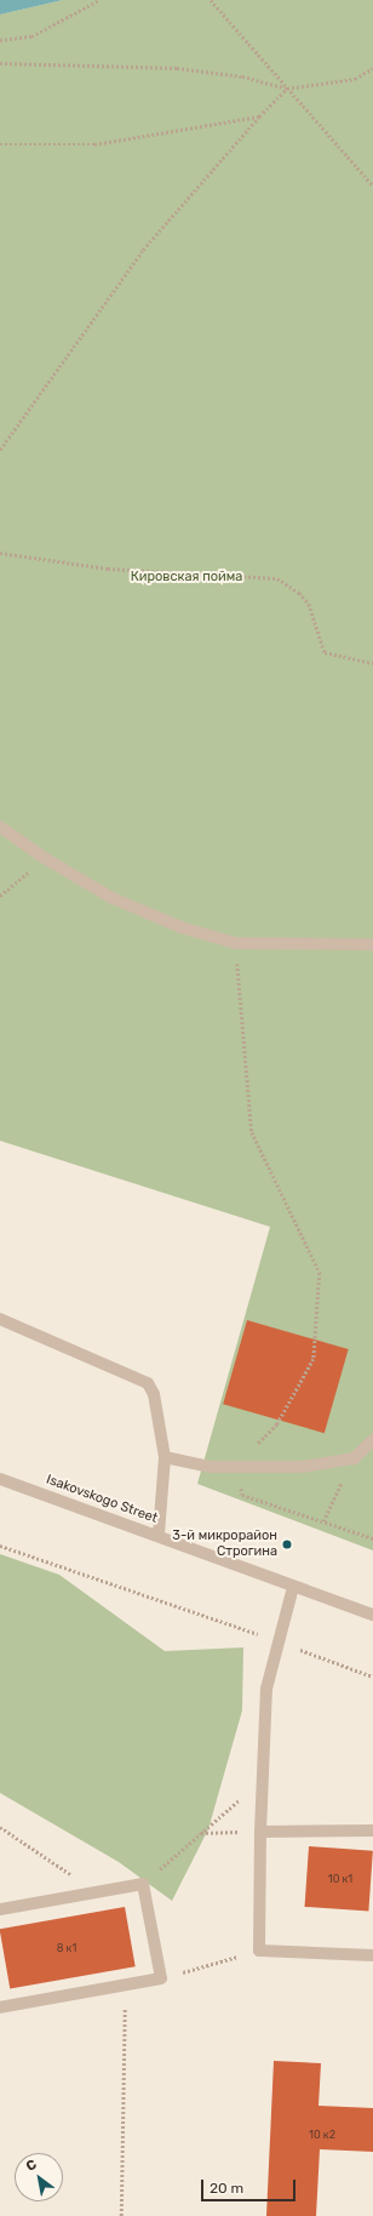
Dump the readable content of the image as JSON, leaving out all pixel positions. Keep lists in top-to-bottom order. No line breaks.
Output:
{"streets":{"street":["Isakovskogo Street"]},"parks":["Кировская пойма"],"places":["3-й микрорайон Строгина"],"house_numbers":["10 к1","8 к1","10 к2"],"scale_bar":"20 m","north":"top left"}
